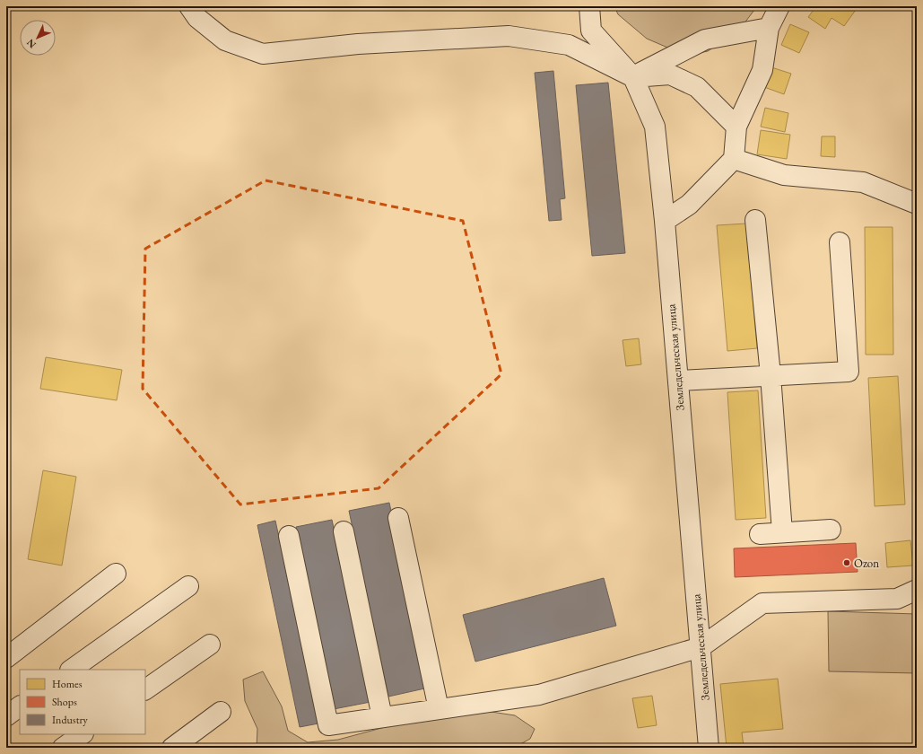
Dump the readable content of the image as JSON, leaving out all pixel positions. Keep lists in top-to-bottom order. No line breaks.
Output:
{"streets":{"street":["Земледельческая улица"]},"places":["Ozon"],"legend":["Homes","Shops","Industry"],"north":"bottom left"}
